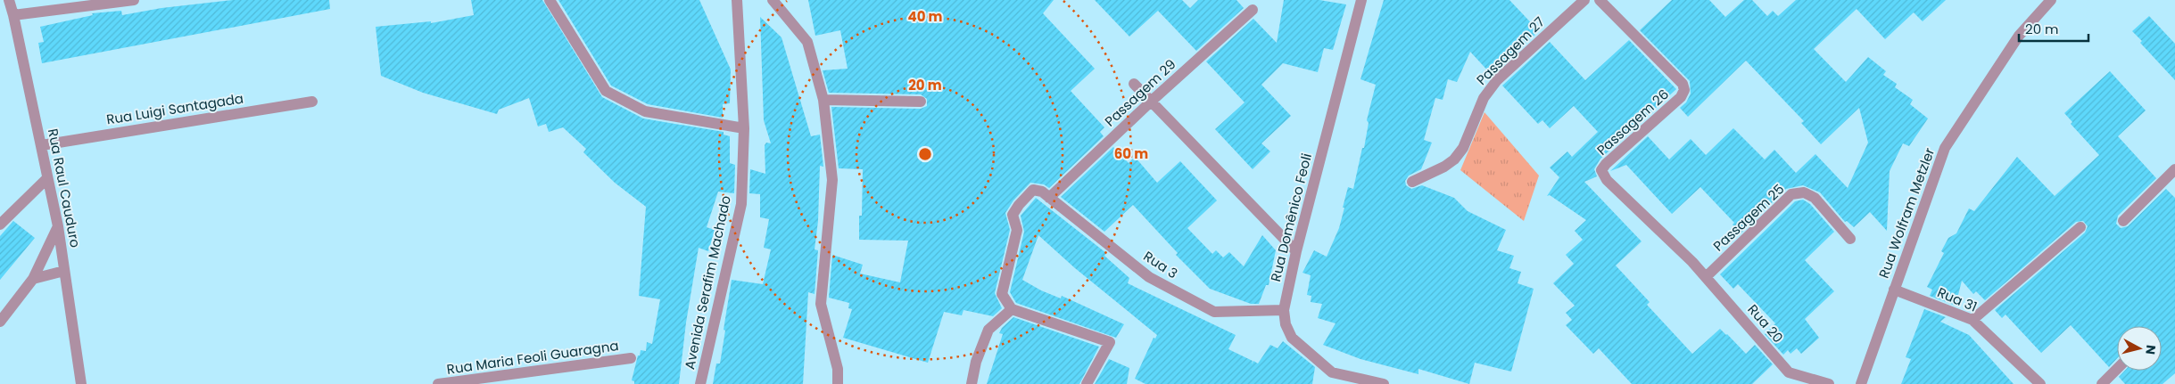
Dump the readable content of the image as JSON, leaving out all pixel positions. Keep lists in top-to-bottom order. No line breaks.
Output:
{"streets":{"street":["Passagem 27","Passagem 29","Rua Luigi Santagada","Passagem 26","Rua Raul Cauduro","Rua Wolfram Metzler","Rua Domênico Feoli","Passagem 25","Rua 3","Avenida Serafim Machado","Rua 31","Rua 20","Rua Maria Feoli Guaragna"]},"crossings":[["Passagem 29","Rua 3"],["Rua Luigi Santagada","Rua Raul Cauduro"],["Passagem 26","Rua 20"],["Rua Wolfram Metzler","Rua 31"],["Rua Domênico Feoli","Rua 3"],["Passagem 25","Rua 20"]],"scale_bar":"20 m","north":"right","rings":["40 m","20 m","60 m"]}
